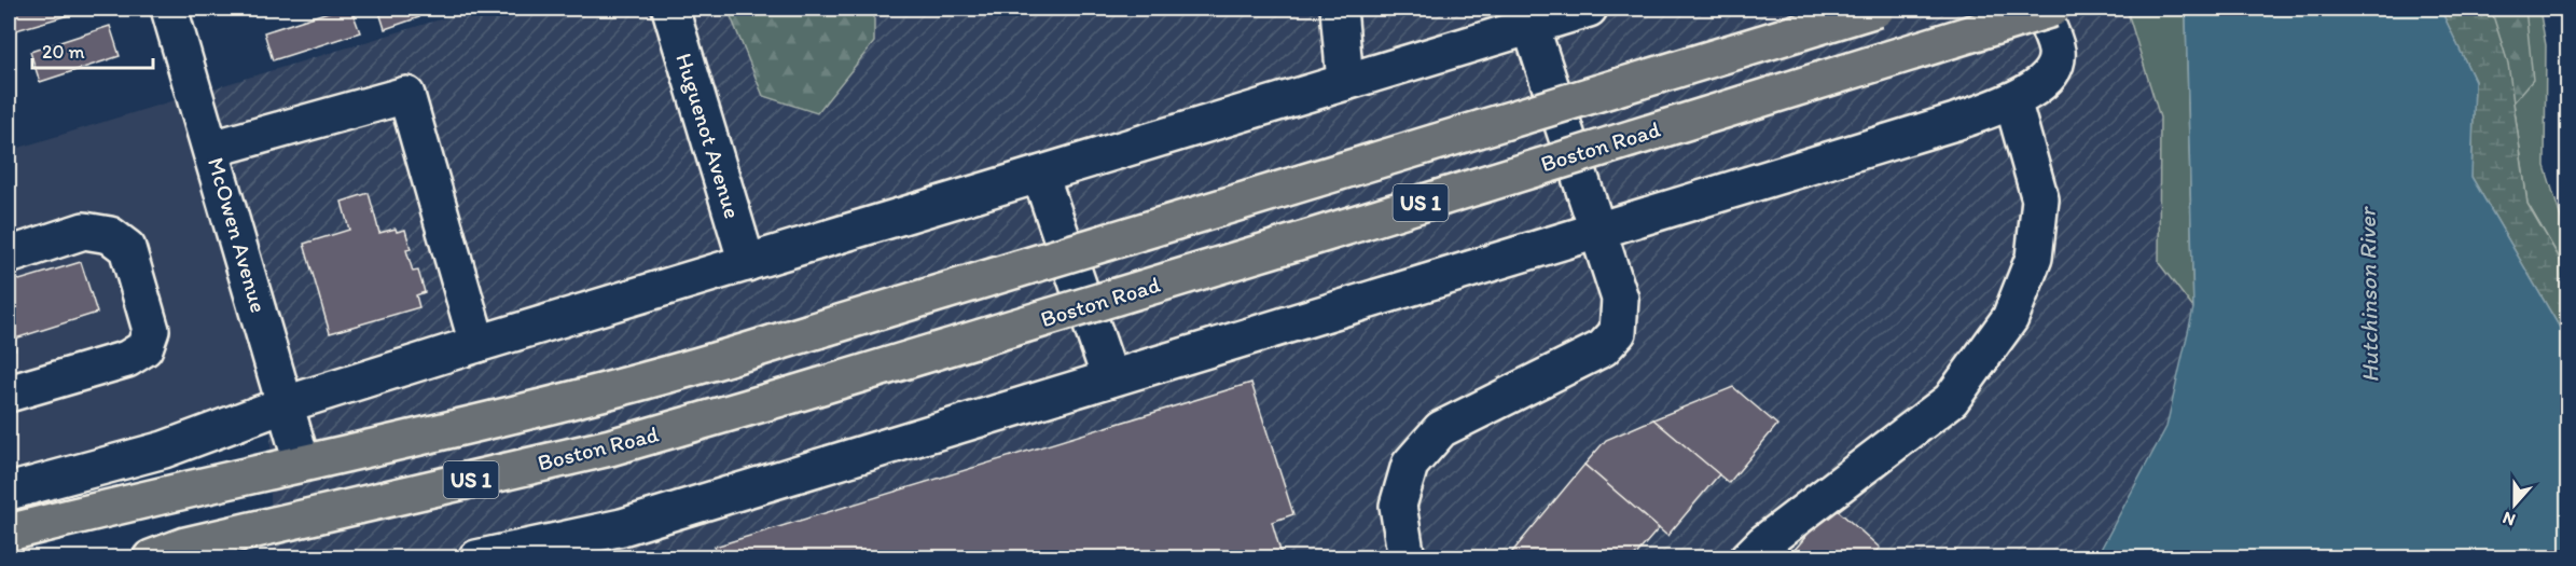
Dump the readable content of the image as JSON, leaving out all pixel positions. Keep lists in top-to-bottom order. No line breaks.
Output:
{"streets":{"main road":["Boston Road","US 1"],"street":["Huguenot Avenue","McOwen Avenue"]},"crossings":[["US 1","McOwen Avenue"]],"water":["Hutchinson River"],"scale_bar":"20 m","north":"bottom"}
